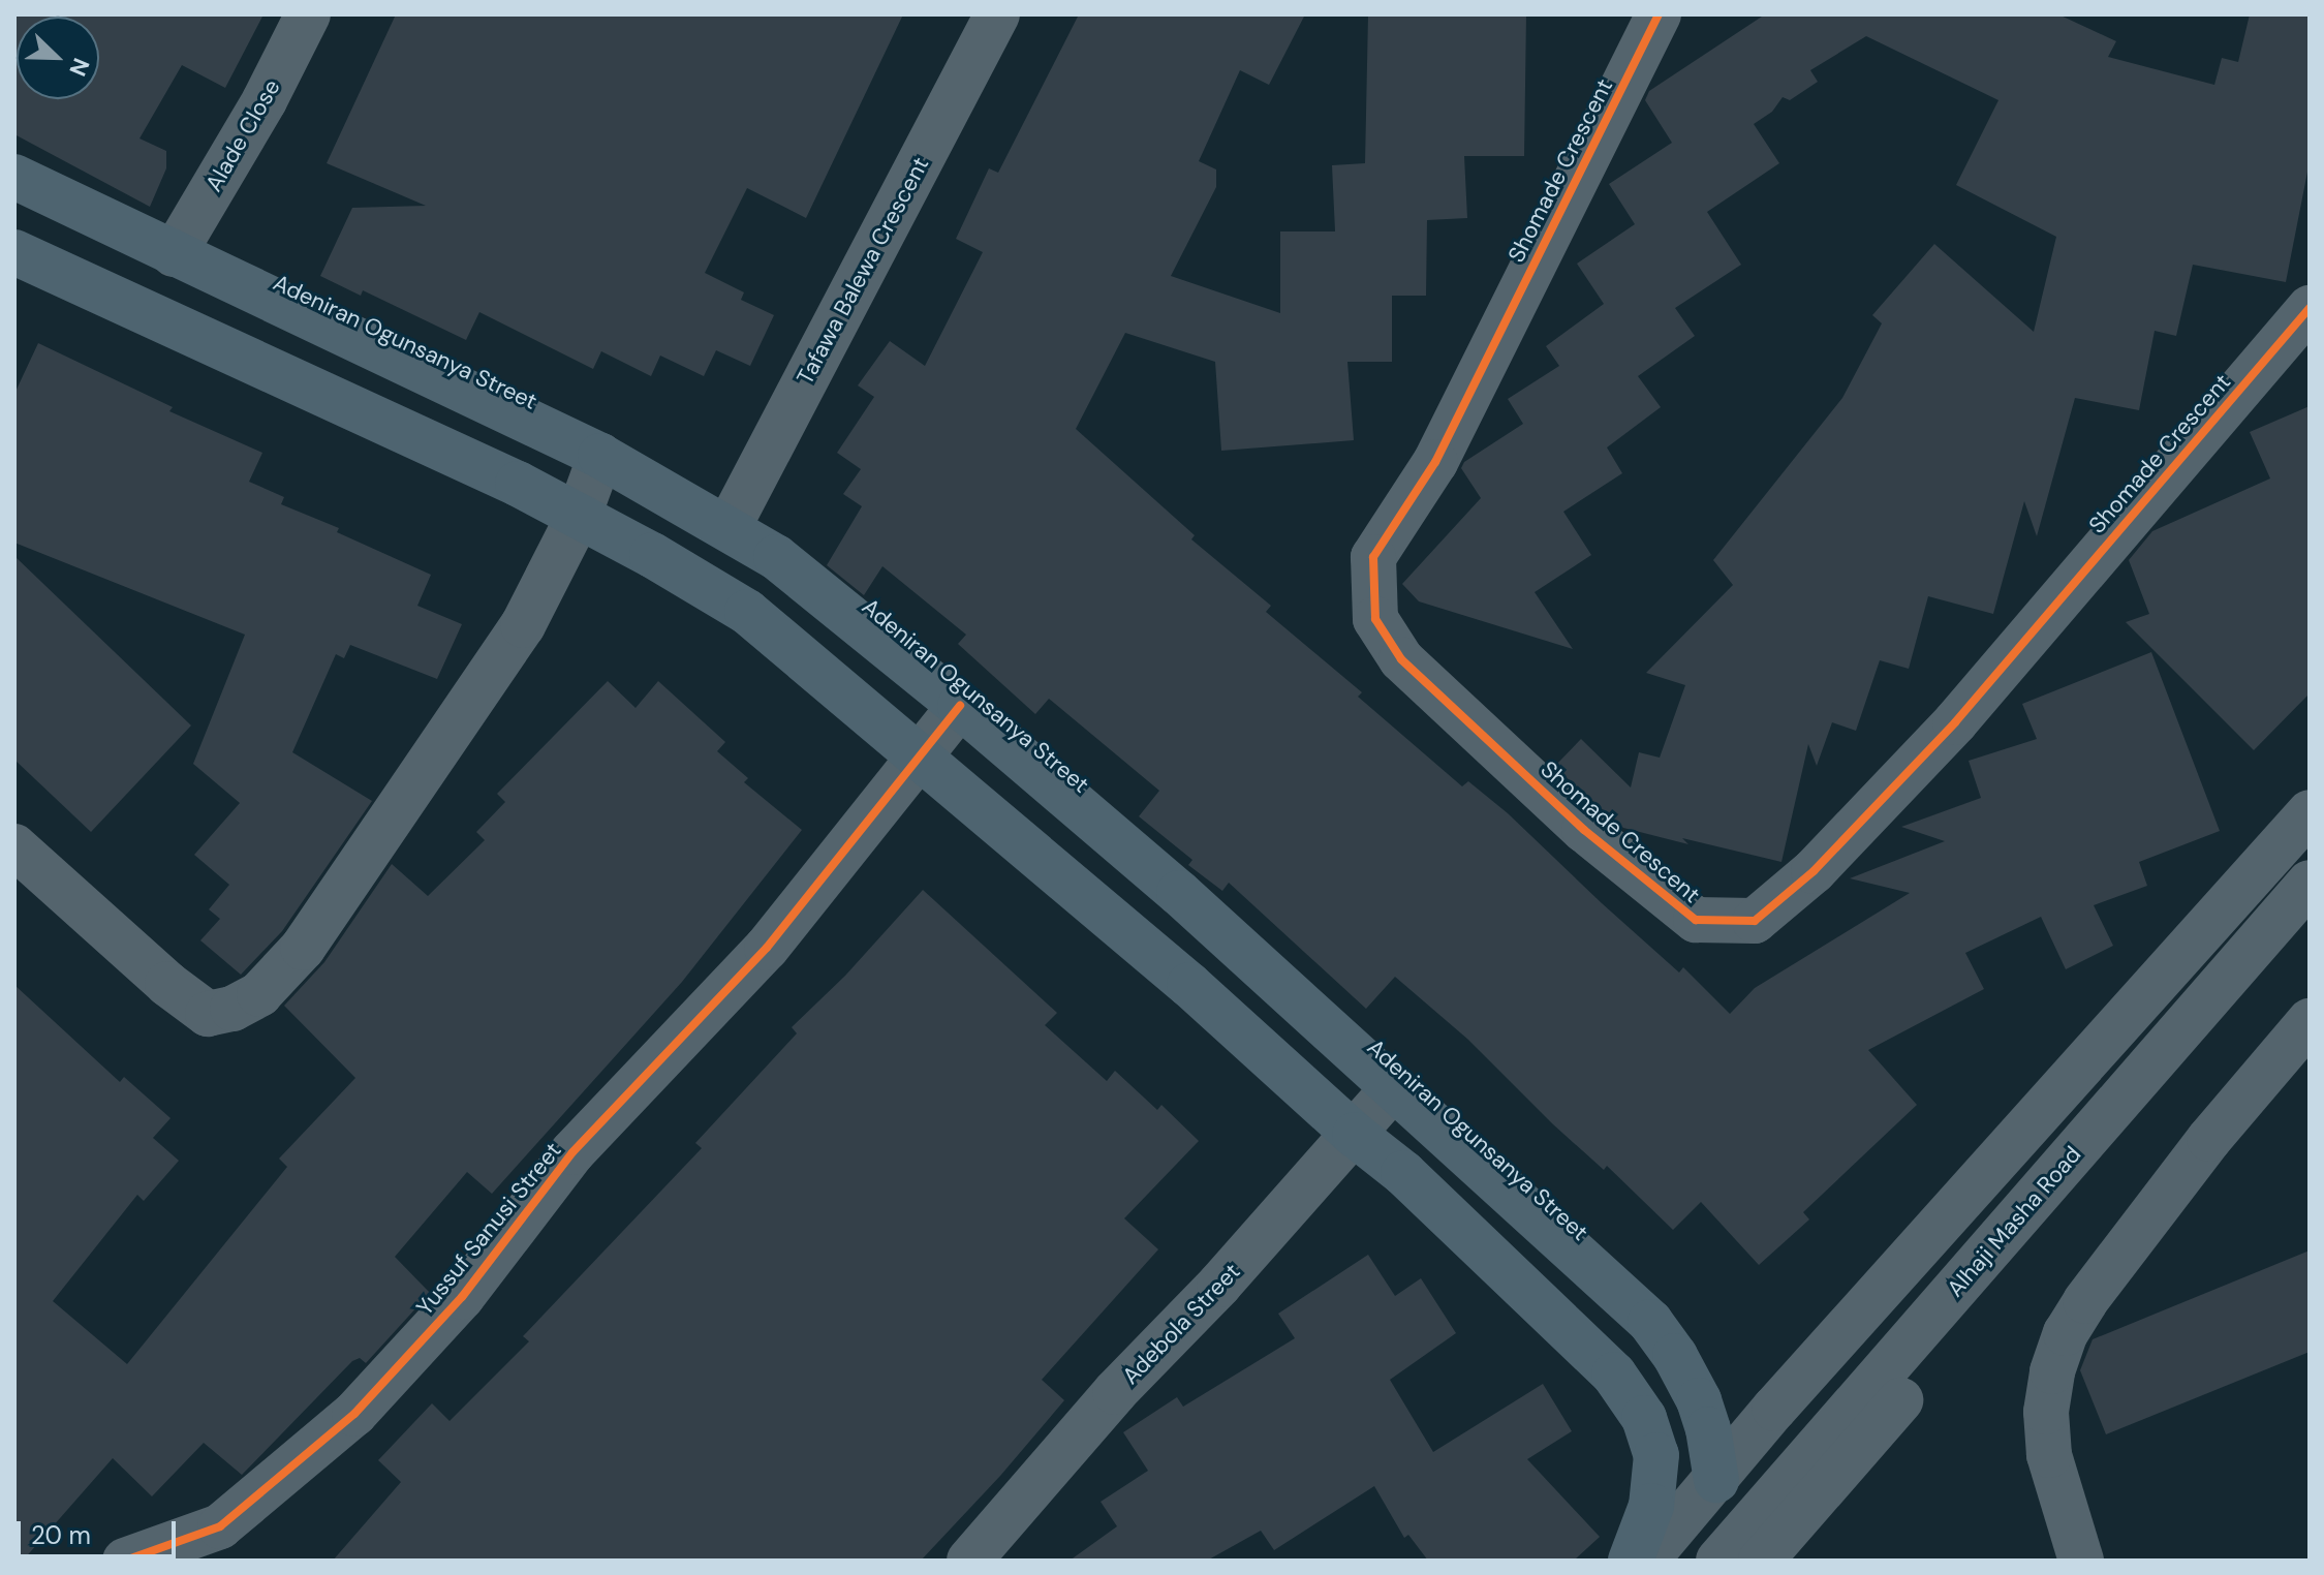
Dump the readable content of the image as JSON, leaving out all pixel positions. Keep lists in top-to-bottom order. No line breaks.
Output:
{"streets":{"main road":["Adeniran Ogunsanya Street"],"street":["Alade Close","Shomade Crescent","Tafawa Balewa Crescent","Alhaji Masha Road","Yussuf Sanusi Street","Adebola Street"]},"crossings":[["Alade Close","Adeniran Ogunsanya Street"],["Tafawa Balewa Crescent","Adeniran Ogunsanya Street"],["Adeniran Ogunsanya Street","Yussuf Sanusi Street"],["Adeniran Ogunsanya Street","Adebola Street"]],"scale_bar":"20 m","north":"bottom right"}
